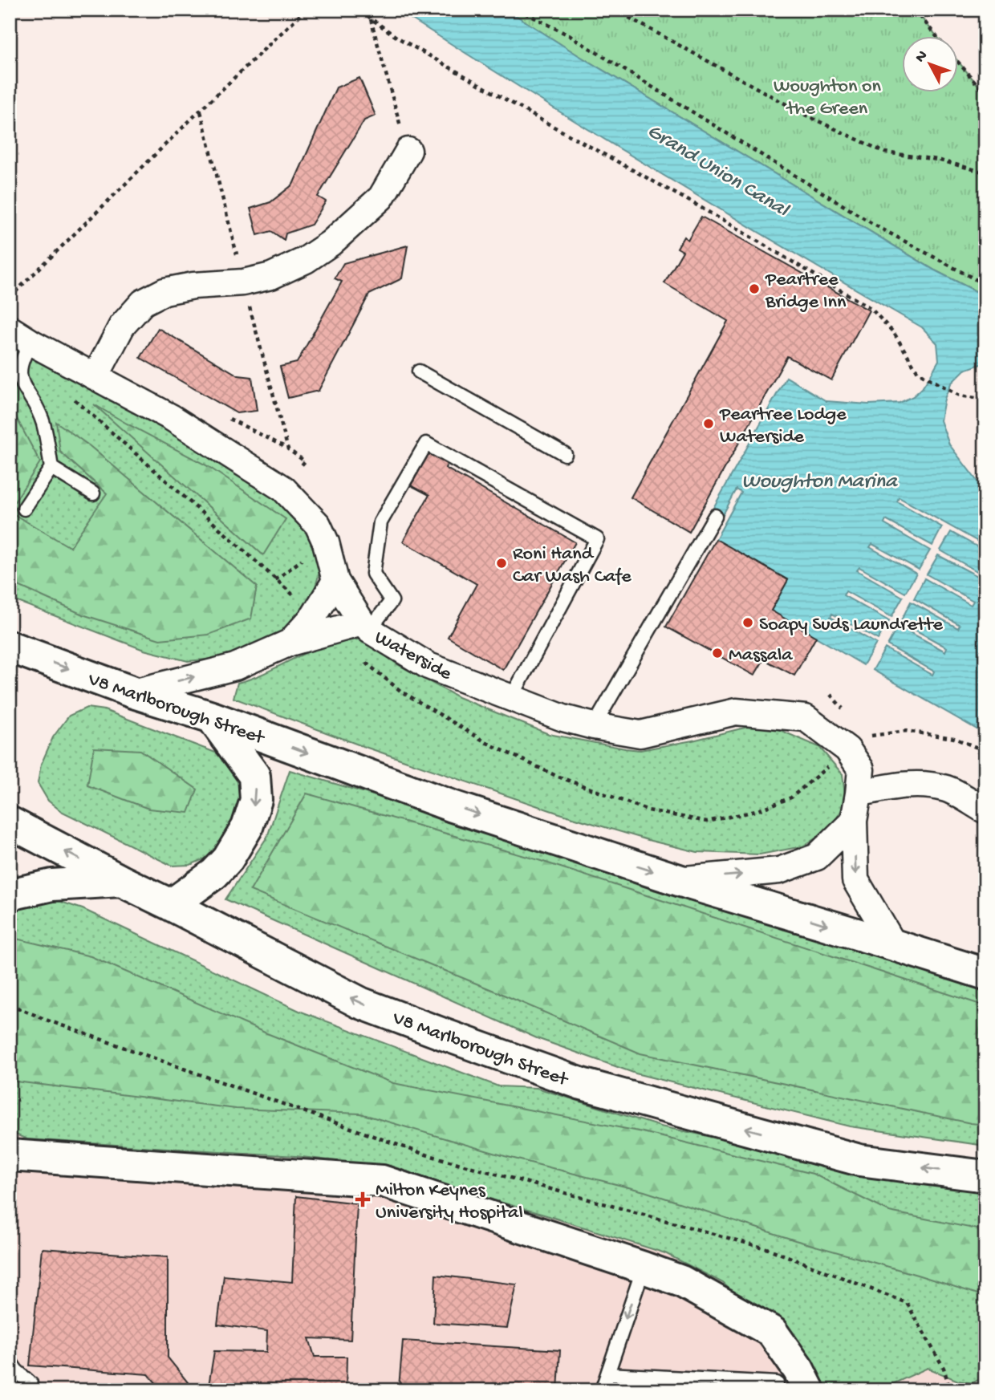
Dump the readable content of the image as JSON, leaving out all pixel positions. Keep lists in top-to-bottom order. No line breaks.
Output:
{"streets":{"main road":["V8 Marlborough Street"],"street":["Waterside"]},"crossings":[["Waterside","V8 Marlborough Street"]],"water":["Grand Union Canal","Woughton Marina"],"parks":["Woughton on the Green"],"places":{"other":["Peartree Bridge Inn","Peartree Lodge Waterside","Roni Hand Car Wash Cafe","Soapy Suds Laundrette","Massala"],"health":["Milton Keynes University Hospital"]},"north":"top left"}
